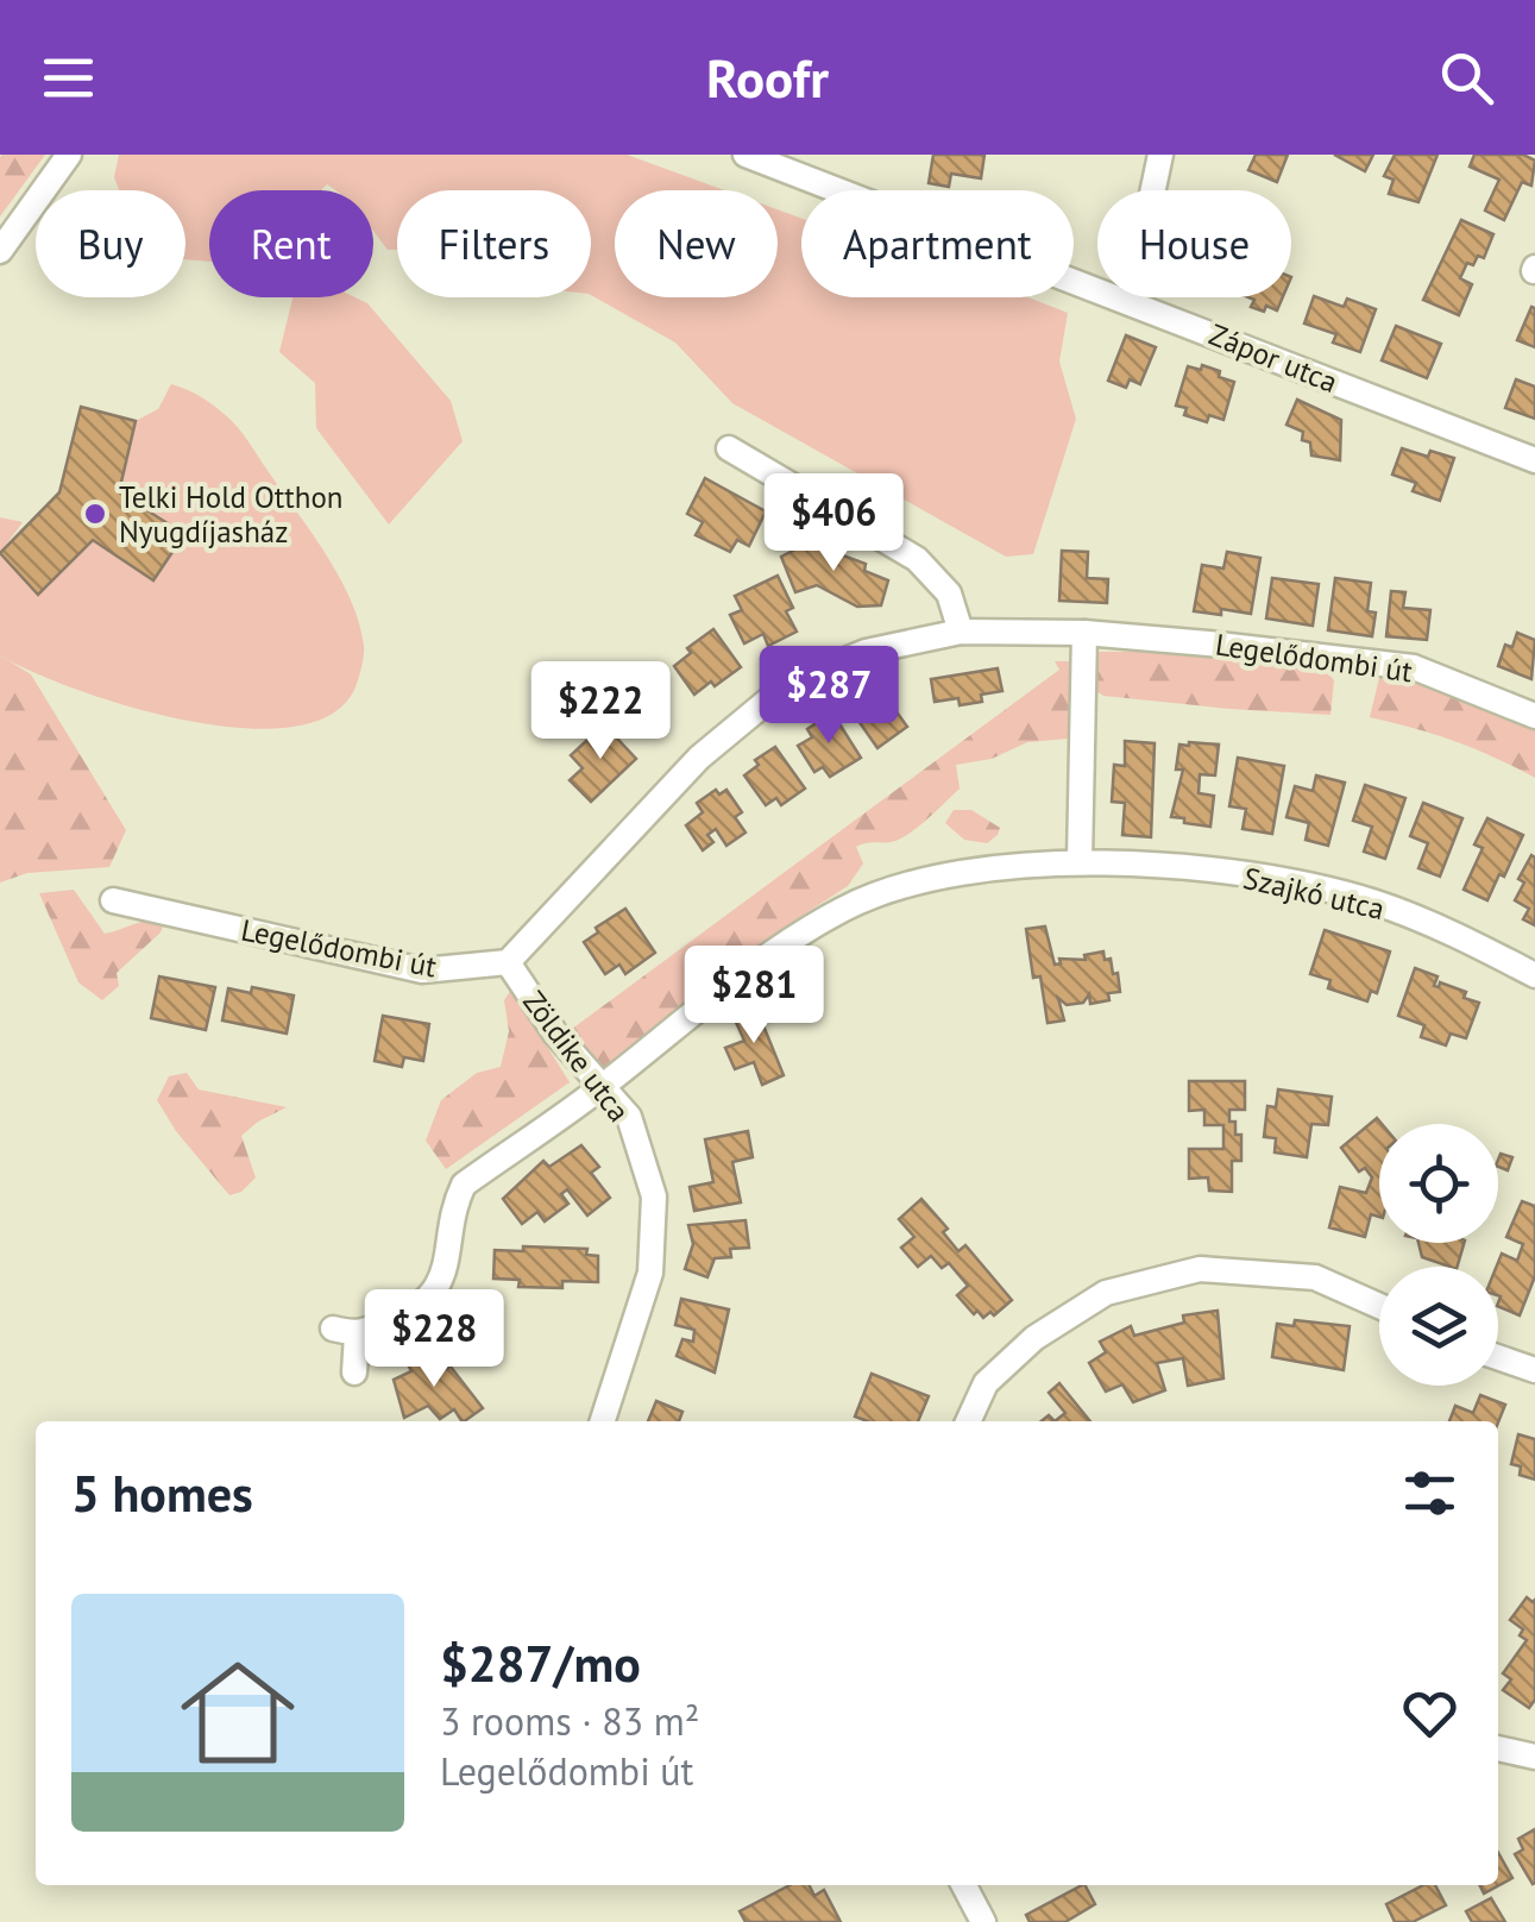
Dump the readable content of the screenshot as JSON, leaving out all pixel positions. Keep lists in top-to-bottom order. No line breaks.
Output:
{"streets":{"street":["Zápor utca","Legelődombi út","Szajkó utca","Zöldike utca"]},"crossings":[["Legelődombi út","Zöldike utca"],["Szajkó utca","Zöldike utca"]],"places":["Telki Hold Otthon Nyugdíjasház"],"page":{"header":"Roofr","chip":["Buy","Rent","Filters","New","Apartment","House"],"price":["$406","$287","$222","$281","$228"],"heading":"5 homes","list":[{"name":"$287/mo","note":"3 rooms · 83 m² · Legelődombi út"}]}}
